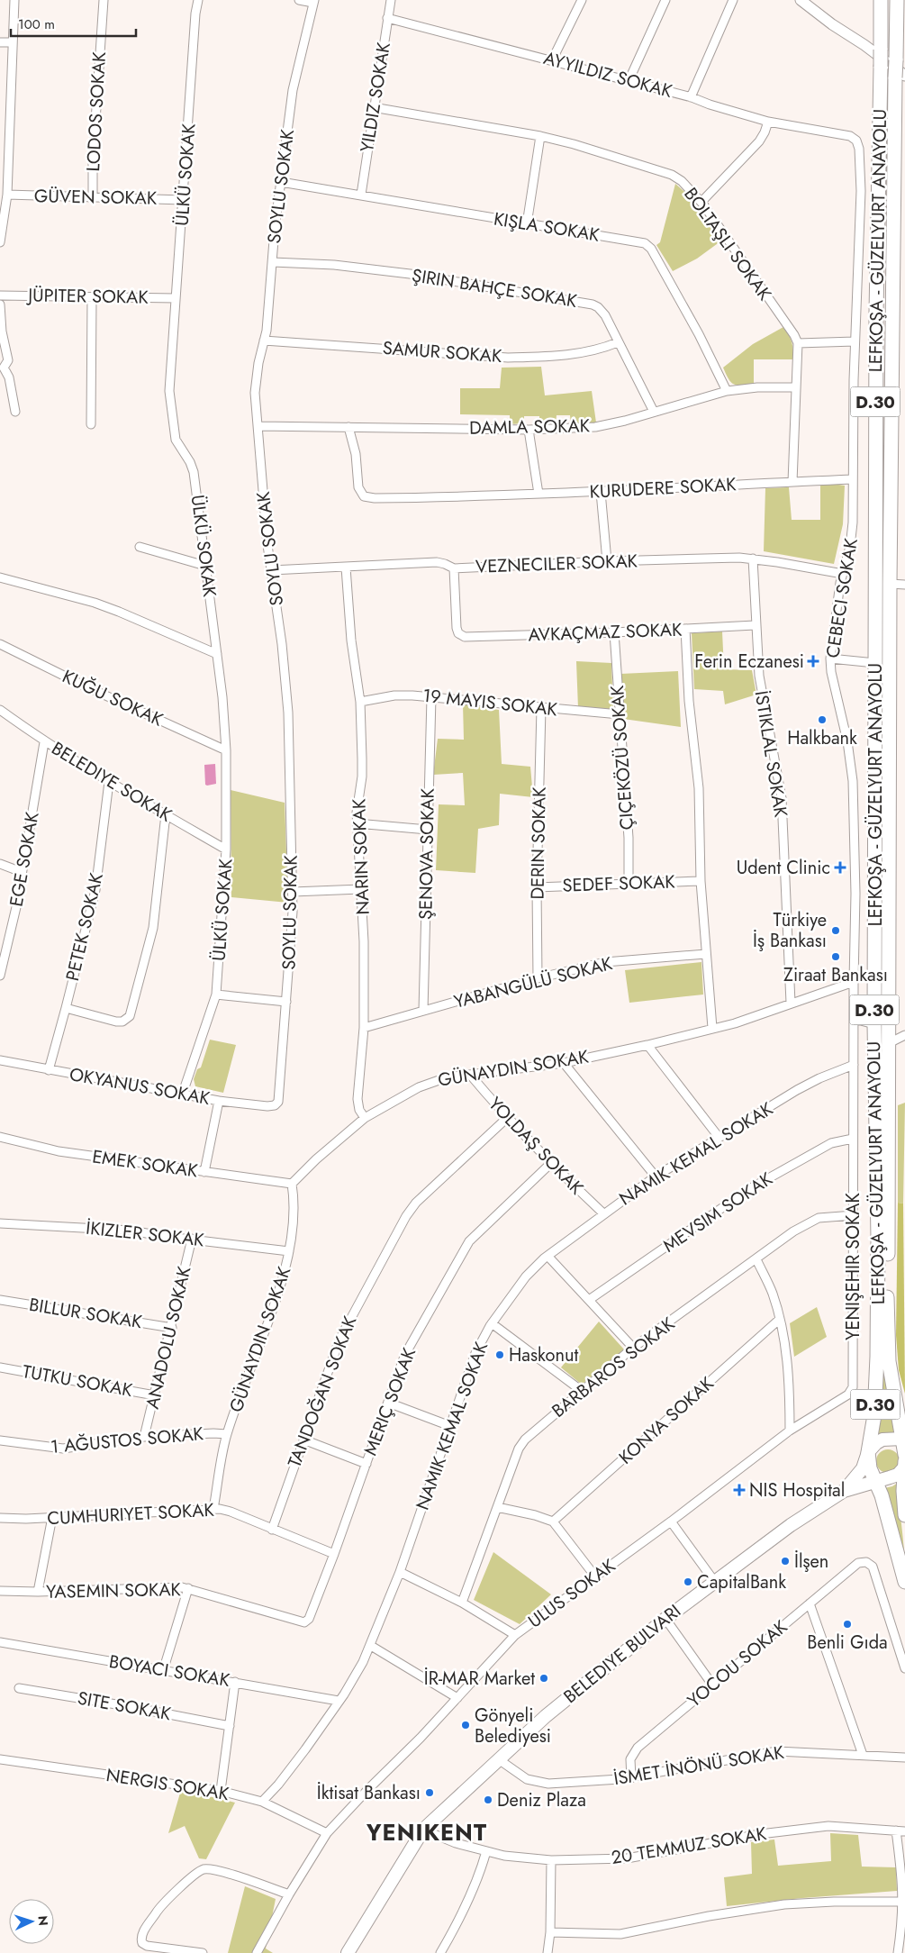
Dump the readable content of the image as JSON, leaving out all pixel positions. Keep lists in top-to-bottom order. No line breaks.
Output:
{"streets":{"highway":["LEFKOŞA - GÜZELYURT ANAYOLU","D.30"],"street":["LODOS SOKAK","ÜLKÜ SOKAK","SOYLU SOKAK","GÜVEN SOKAK","ŞIRIN BAHÇE SOKAK","JÜPITER SOKAK","SAMUR SOKAK","DAMLA SOKAK","KURUDERE SOKAK","VEZNECILER SOKAK","CEBECI SOKAK","AVKAÇMAZ SOKAK","KUĞU SOKAK","İSTIKLAL SOKAK","ÇIÇEKÖZÜ SOKAK","BELEDIYE SOKAK","DERIN SOKAK","ŞENOVA SOKAK","NARIN SOKAK","EGE SOKAK","SEDEF SOKAK","PETEK SOKAK","YABANGÜLÜ SOKAK","OKYANUS SOKAK","YOLDAŞ SOKAK","EMEK SOKAK","MEVSIM SOKAK","İKIZLER SOKAK","YENIŞEHIR SOKAK","BILLUR SOKAK","ANADOLU SOKAK","BARBAROS SOKAK","TUTKU SOKAK","TANDOĞAN SOKAK","MERIÇ SOKAK","KONYA SOKAK","1 AĞUSTOS SOKAK","CUMHURIYET SOKAK","YASEMIN SOKAK","ULUS SOKAK","YOCOU SOKAK","SITE SOKAK","İSMET İNÖNÜ SOKAK","NERGIS SOKAK","20 TEMMUZ SOKAK"]},"crossings":[["LODOS SOKAK","GÜVEN SOKAK"],["ÜLKÜ SOKAK","GÜVEN SOKAK"],["ÜLKÜ SOKAK","JÜPITER SOKAK"],["ÜLKÜ SOKAK","KUĞU SOKAK"],["ÜLKÜ SOKAK","BELEDIYE SOKAK"],["ÜLKÜ SOKAK","OKYANUS SOKAK"],["SOYLU SOKAK","ŞIRIN BAHÇE SOKAK"],["SOYLU SOKAK","SAMUR SOKAK"],["SOYLU SOKAK","DAMLA SOKAK"],["SOYLU SOKAK","VEZNECILER SOKAK"],["SOYLU SOKAK","OKYANUS SOKAK"],["ŞIRIN BAHÇE SOKAK","SAMUR SOKAK"],["ŞIRIN BAHÇE SOKAK","DAMLA SOKAK"],["DAMLA SOKAK","KURUDERE SOKAK"],["KURUDERE SOKAK","CEBECI SOKAK"],["VEZNECILER SOKAK","CEBECI SOKAK"],["VEZNECILER SOKAK","AVKAÇMAZ SOKAK"],["VEZNECILER SOKAK","İSTIKLAL SOKAK"],["VEZNECILER SOKAK","NARIN SOKAK"],["CEBECI SOKAK","MEVSIM SOKAK"],["CEBECI SOKAK","YENIŞEHIR SOKAK"],["AVKAÇMAZ SOKAK","İSTIKLAL SOKAK"],["AVKAÇMAZ SOKAK","ÇIÇEKÖZÜ SOKAK"],["ÇIÇEKÖZÜ SOKAK","SEDEF SOKAK"],["BELEDIYE SOKAK","EGE SOKAK"],["BELEDIYE SOKAK","PETEK SOKAK"],["DERIN SOKAK","SEDEF SOKAK"],["DERIN SOKAK","YABANGÜLÜ SOKAK"],["ŞENOVA SOKAK","YABANGÜLÜ SOKAK"],["NARIN SOKAK","YABANGÜLÜ SOKAK"],["PETEK SOKAK","OKYANUS SOKAK"],["YOLDAŞ SOKAK","TANDOĞAN SOKAK"],["YOLDAŞ SOKAK","MERIÇ SOKAK"],["MEVSIM SOKAK","YENIŞEHIR SOKAK"],["İKIZLER SOKAK","ANADOLU SOKAK"],["YENIŞEHIR SOKAK","BARBAROS SOKAK"],["YENIŞEHIR SOKAK","ULUS SOKAK"],["BILLUR SOKAK","ANADOLU SOKAK"],["ANADOLU SOKAK","TUTKU SOKAK"],["ANADOLU SOKAK","1 AĞUSTOS SOKAK"],["TANDOĞAN SOKAK","CUMHURIYET SOKAK"],["MERIÇ SOKAK","CUMHURIYET SOKAK"],["MERIÇ SOKAK","YASEMIN SOKAK"],["ULUS SOKAK","NERGIS SOKAK"],["YOCOU SOKAK","İSMET İNÖNÜ SOKAK"]],"districts":["YENIKENT"],"places":{"health":["Ferin Eczanesi","Udent Clinic","NIS Hospital"],"other":["Halkbank","Türkiye İş Bankası","Ziraat Bankası","Haskonut","İlşen","CapitalBank","Benli Gıda","İR-MAR Market","Gönyeli Belediyesi","İktisat Bankası","Deniz Plaza"]},"scale_bar":"100 m","north":"right"}
